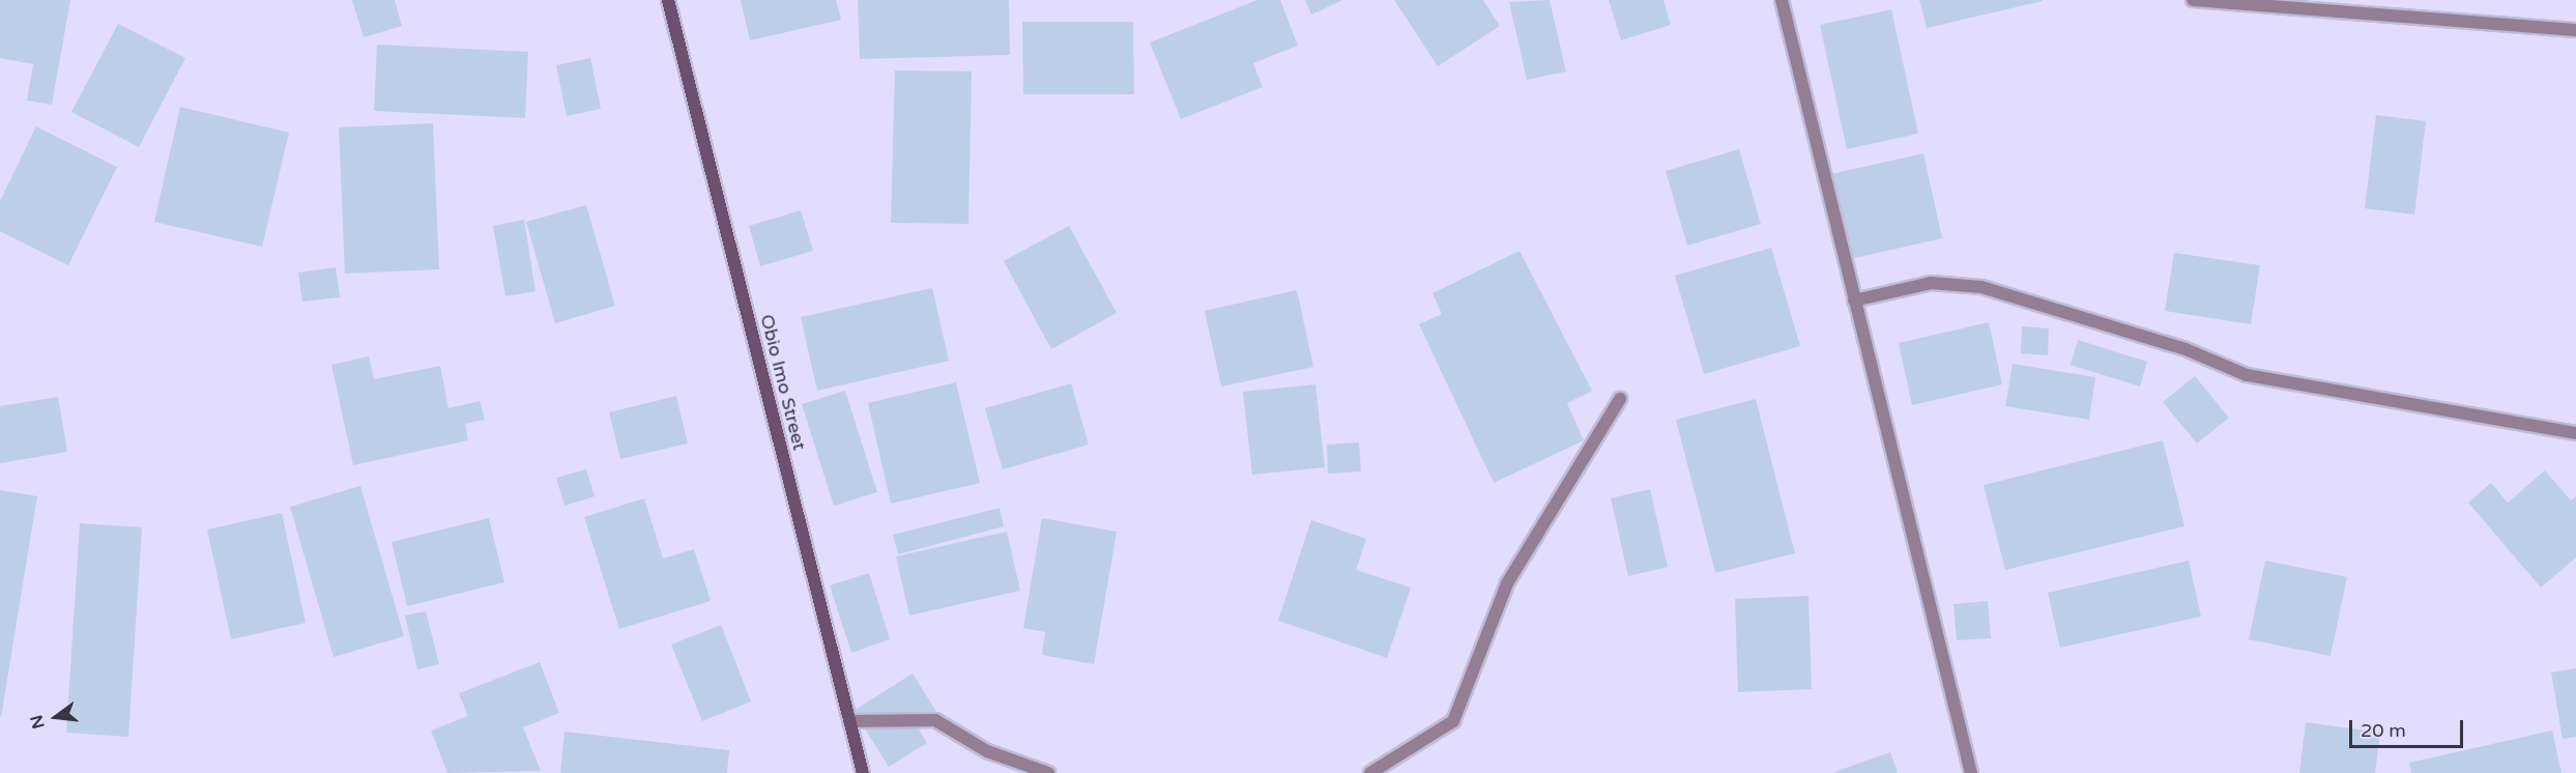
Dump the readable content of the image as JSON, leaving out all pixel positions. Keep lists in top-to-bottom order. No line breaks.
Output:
{"streets":{"street":["Obio Imo Street"]},"scale_bar":"20 m","north":"left"}
